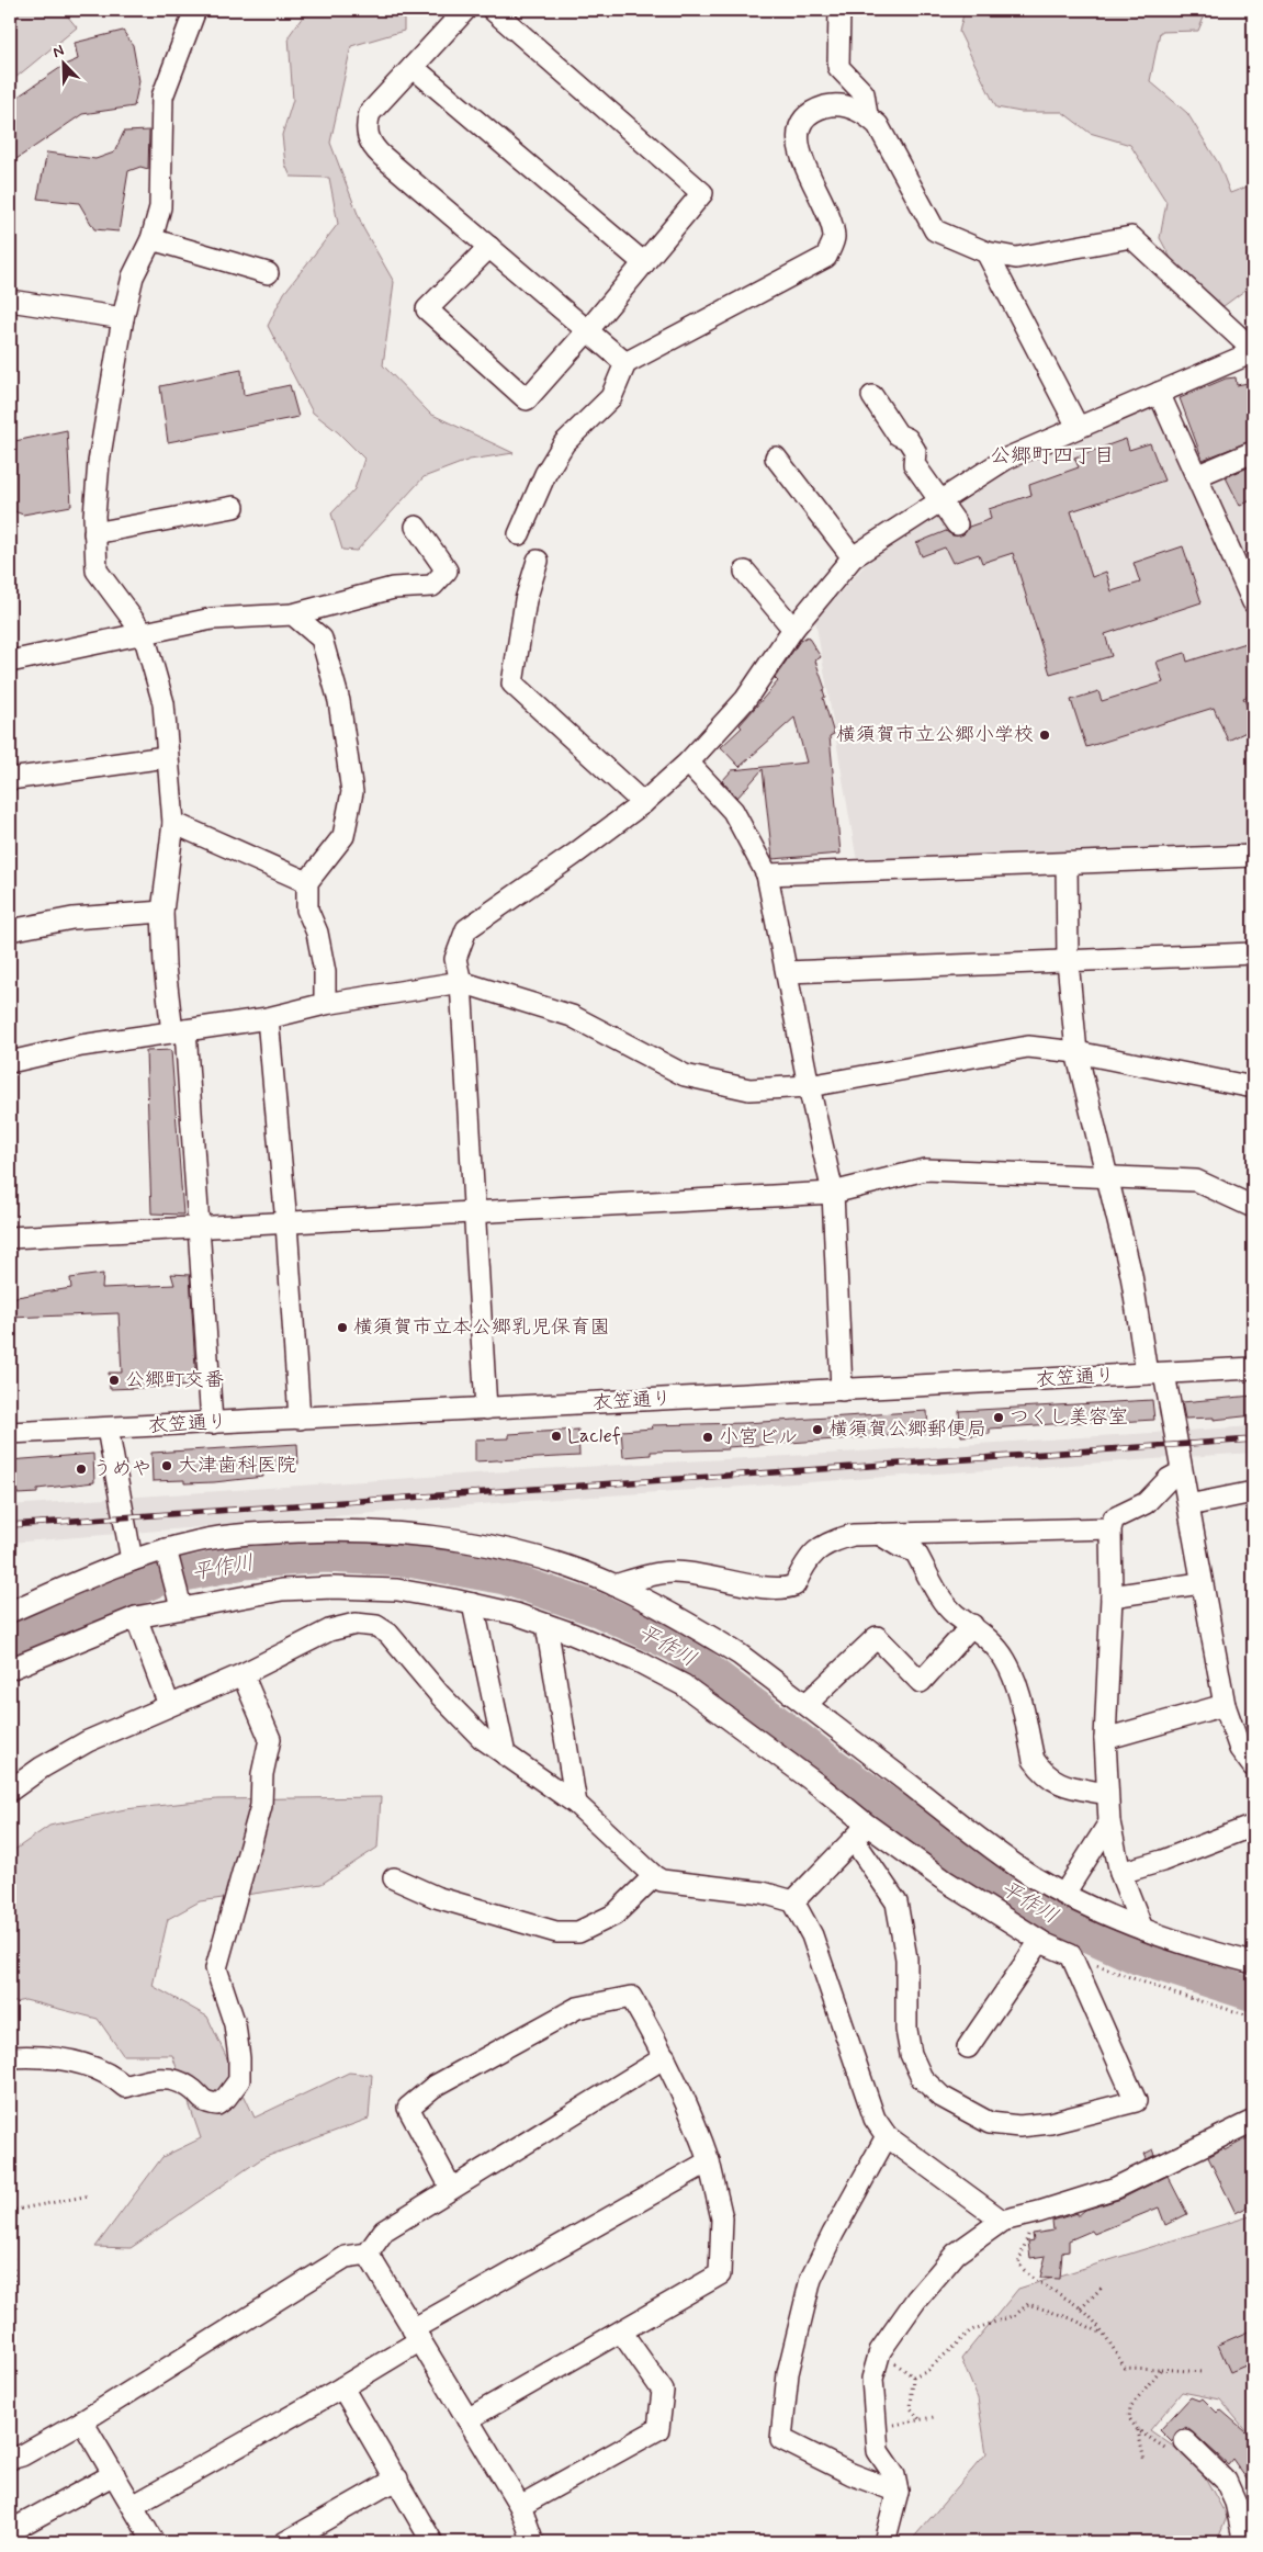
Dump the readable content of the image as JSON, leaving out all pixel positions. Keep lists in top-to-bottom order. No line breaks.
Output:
{"streets":{"street":["衣笠通り"]},"districts":["公郷町四丁目"],"water":["平作川"],"places":["横須賀市立公郷小学校","横須賀市立本公郷乳児保育園","公郷町交番","つくし美容室","横須賀公郷郵便局","Laclef","小宮ビル","大津歯科医院","うめや"],"north":"top left"}
